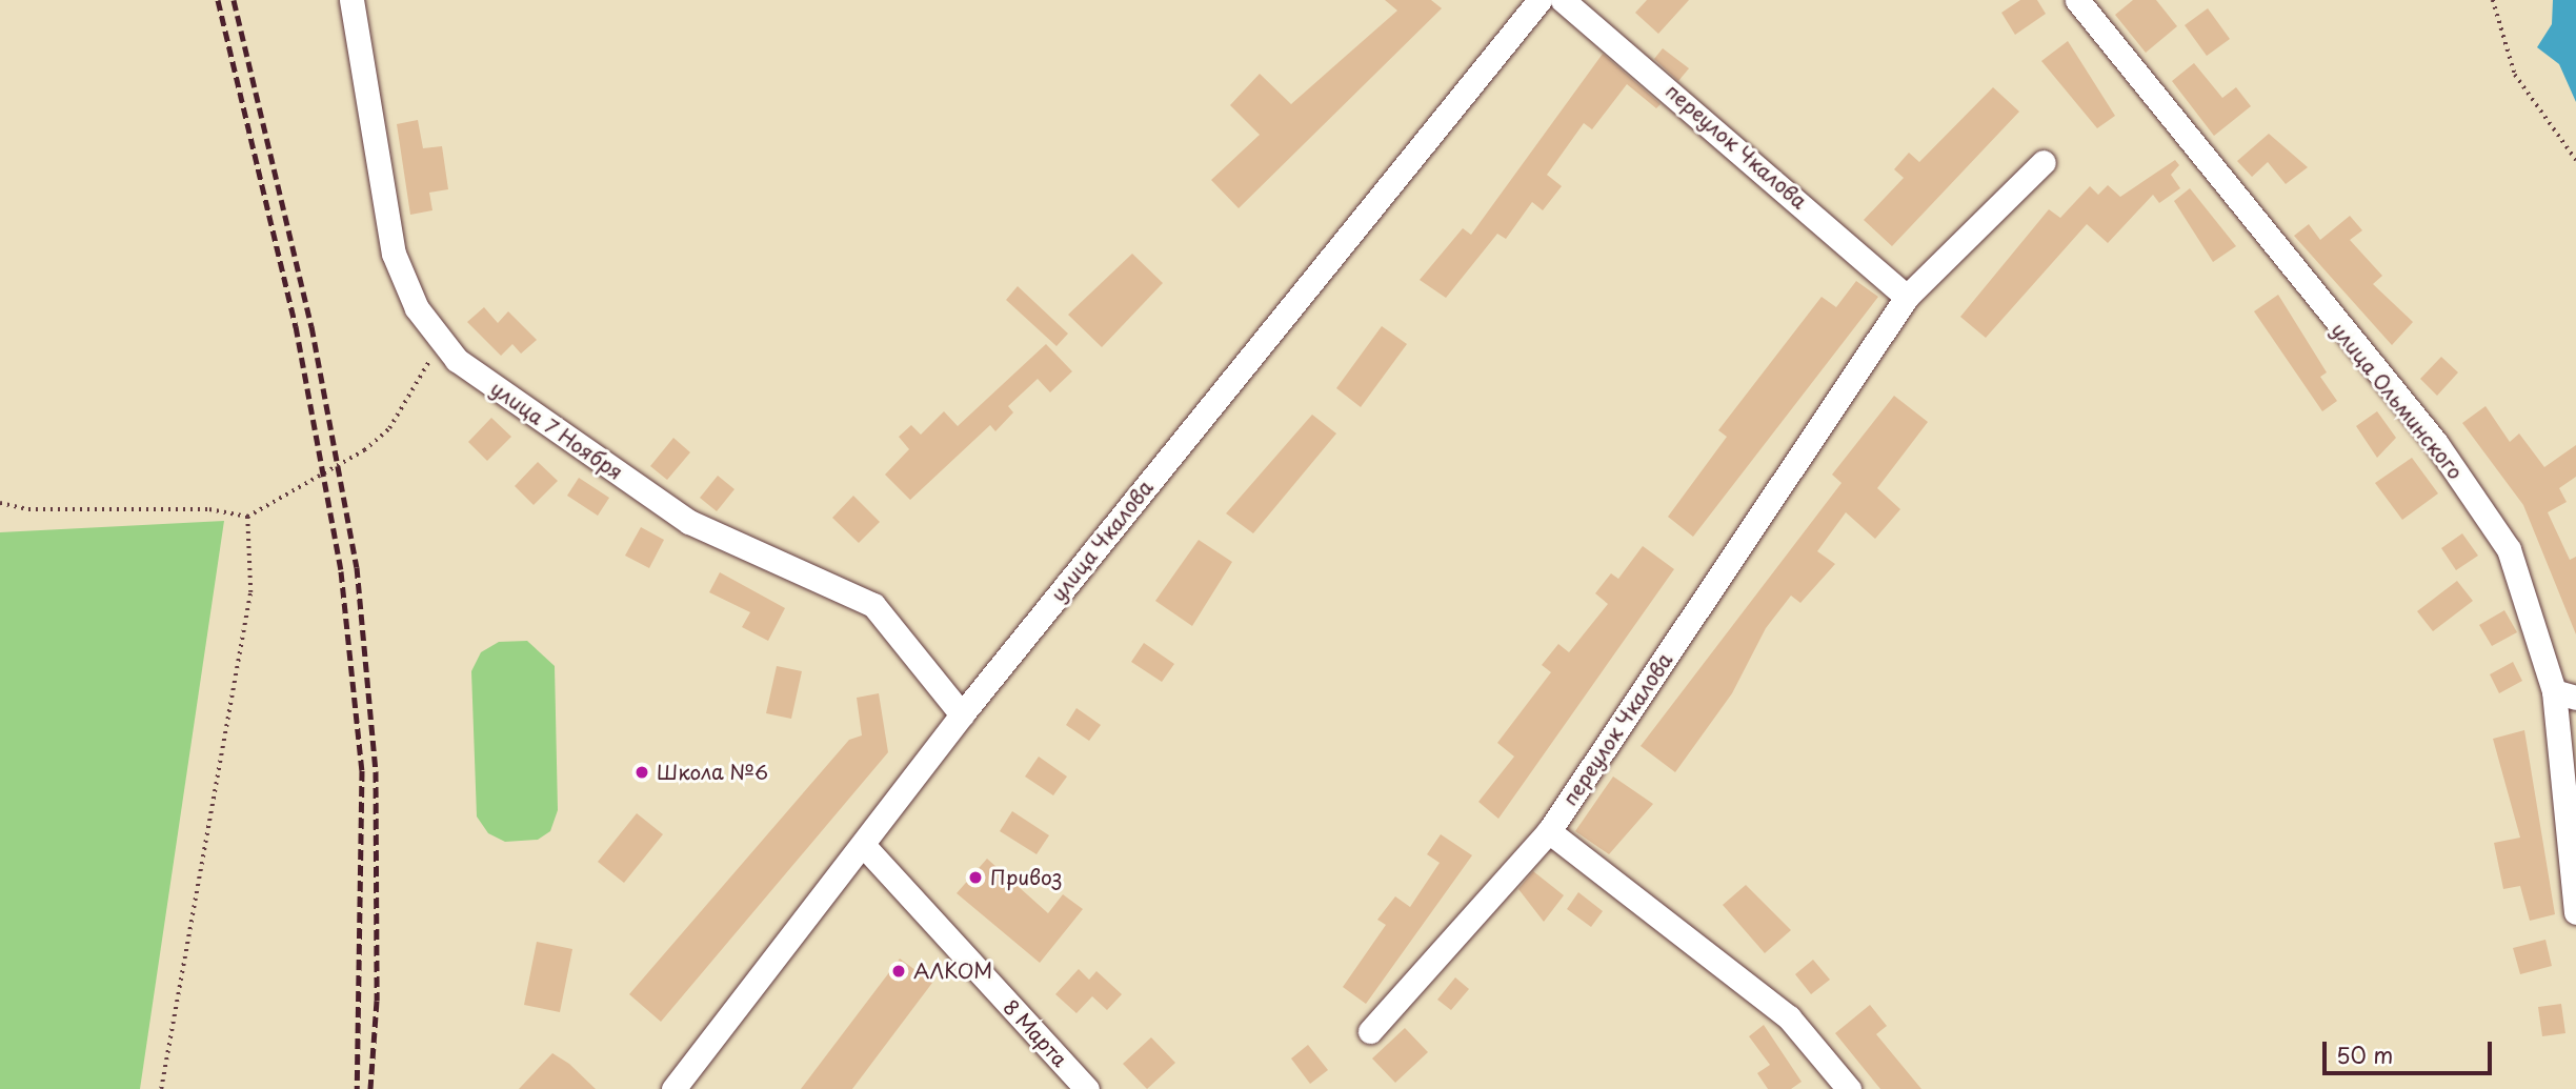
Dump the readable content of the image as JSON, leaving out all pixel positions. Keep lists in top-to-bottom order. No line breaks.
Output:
{"streets":{"street":["переулок Чкалова","улица Ольминского","улица 7 Ноября","улица Чкалова","8 Марта"]},"crossings":[["улица 7 Ноября","улица Чкалова"],["улица Чкалова","8 Марта"]],"places":["Школа №6","Привоз","АЛКОМ"],"scale_bar":"50 m"}
